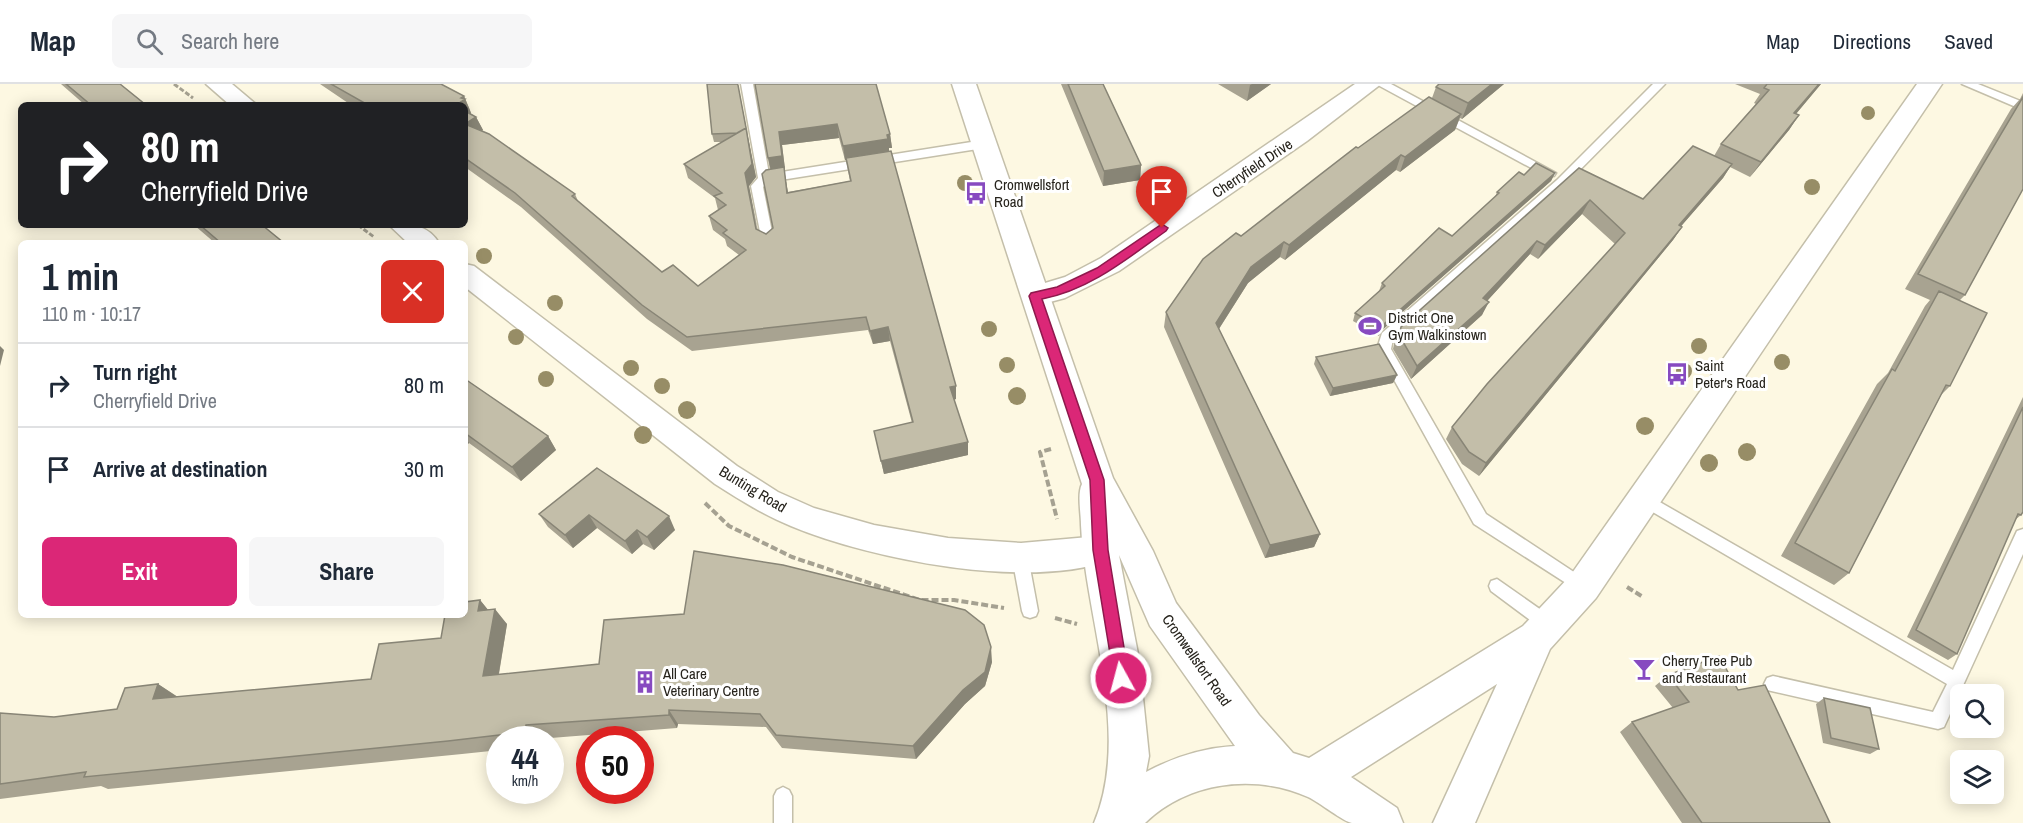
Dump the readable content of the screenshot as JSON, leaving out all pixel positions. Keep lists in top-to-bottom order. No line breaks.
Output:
{"streets":{"main road":["Cromwellsfort Road"],"street":["Cherryfield Drive","Bunting Road"]},"crossings":[["Cherryfield Drive","Cromwellsfort Road"],["Bunting Road","Cromwellsfort Road"]],"places":{"bus stop":["Cromwellsfort Road","Saint Peter's Road"],"sports":["District One Gym Walkinstown"],"bar":["Cherry Tree Pub and Restaurant"],"building":["All Care Veterinary Centre"]},"page":{"header":"Map","search":"Search here","nav":["Map","Directions","Saved"],"turn":["80 m","Cherryfield Drive"],"heading":["1 min","110 m · 10:17"],"list":[{"name":"Turn right","note":"Cherryfield Drive","value":"80 m"},{"name":"Arrive at destination","value":"30 m"}],"buttons":["Exit","Share"],"speed":"44 km/h","limit":"50"}}
